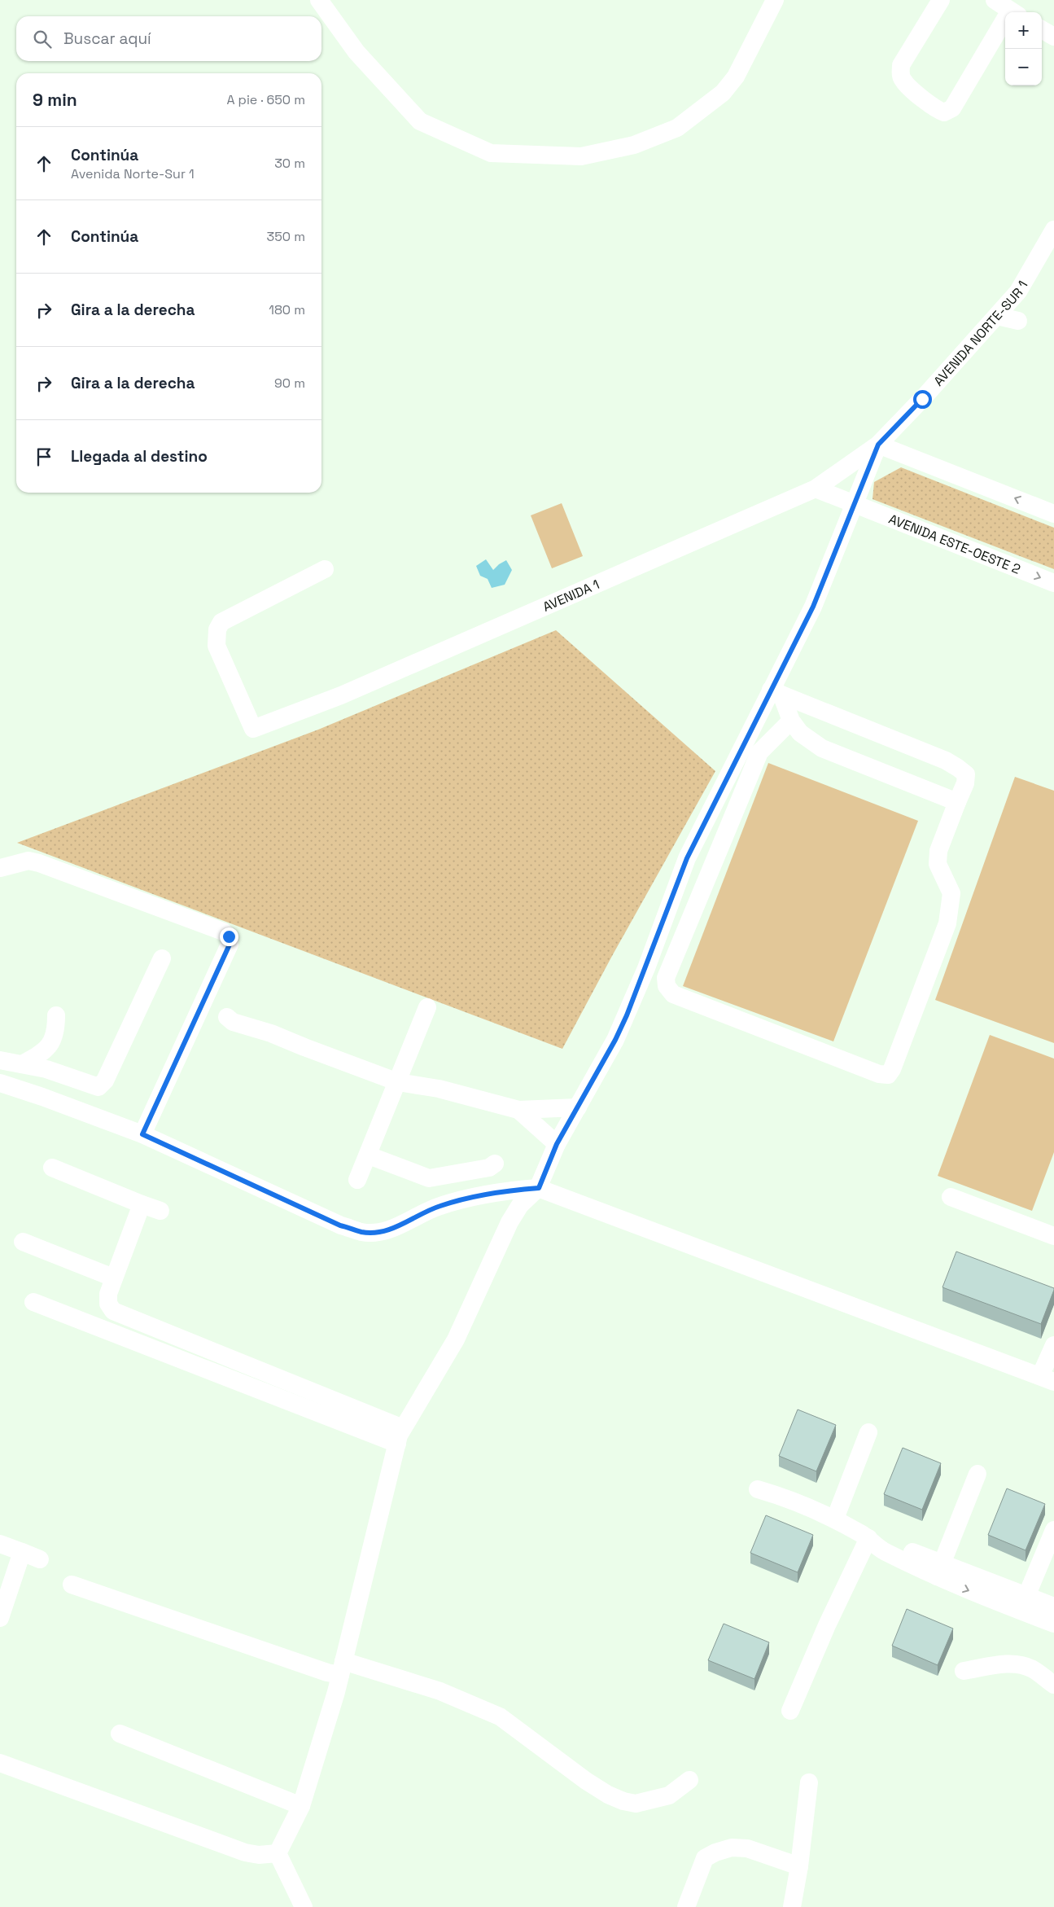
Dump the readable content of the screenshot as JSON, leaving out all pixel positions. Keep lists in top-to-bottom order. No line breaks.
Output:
{"streets":{"street":["AVENIDA NORTE-SUR 1","AVENIDA ESTE-OESTE 2","AVENIDA 1"]},"crossings":[["AVENIDA NORTE-SUR 1","AVENIDA 1"],["AVENIDA ESTE-OESTE 2","AVENIDA 1"]],"page":{"map_buttons":["+","−"],"search":"Buscar aquí","heading":["9 min","A pie · 650 m"],"list":[["Continúa","Avenida Norte-Sur 1","30 m"],["Continúa","350 m"],["Gira a la derecha","180 m"],["Gira a la derecha","90 m"],"Llegada al destino"]}}
